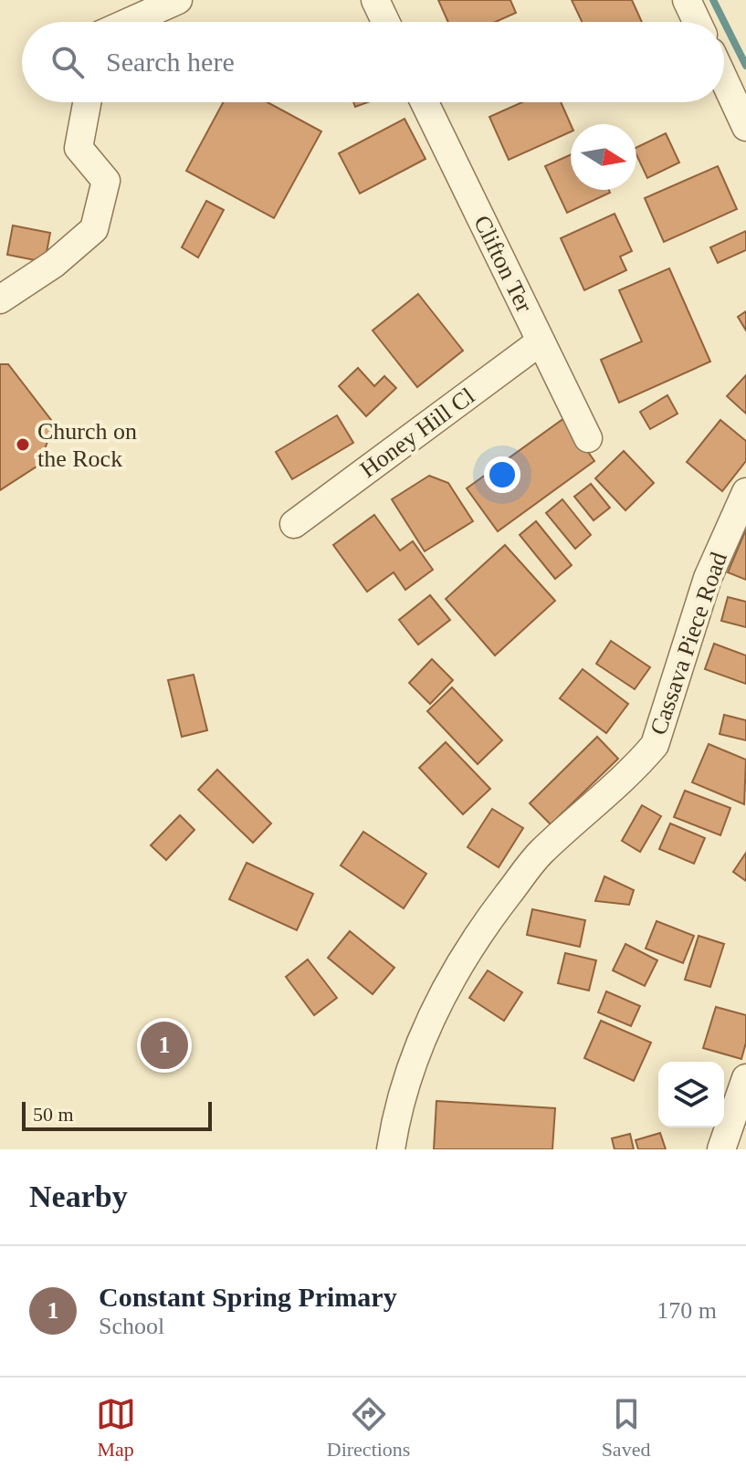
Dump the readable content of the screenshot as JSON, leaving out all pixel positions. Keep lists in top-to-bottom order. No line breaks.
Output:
{"streets":{"street":["Clifton Ter","Honey Hill Cl","Cassava Piece Road"]},"crossings":[["Clifton Ter","Honey Hill Cl"]],"places":["Church on the Rock"],"scale_bar":"50 m","north":"right","page":{"search":"Search here","pins":"1","scale":"50 m","heading":"Nearby","list":[{"mark":"1","name":"Constant Spring Primary","note":"School","value":"170 m"}],"nav":["Map","Directions","Saved"]}}
